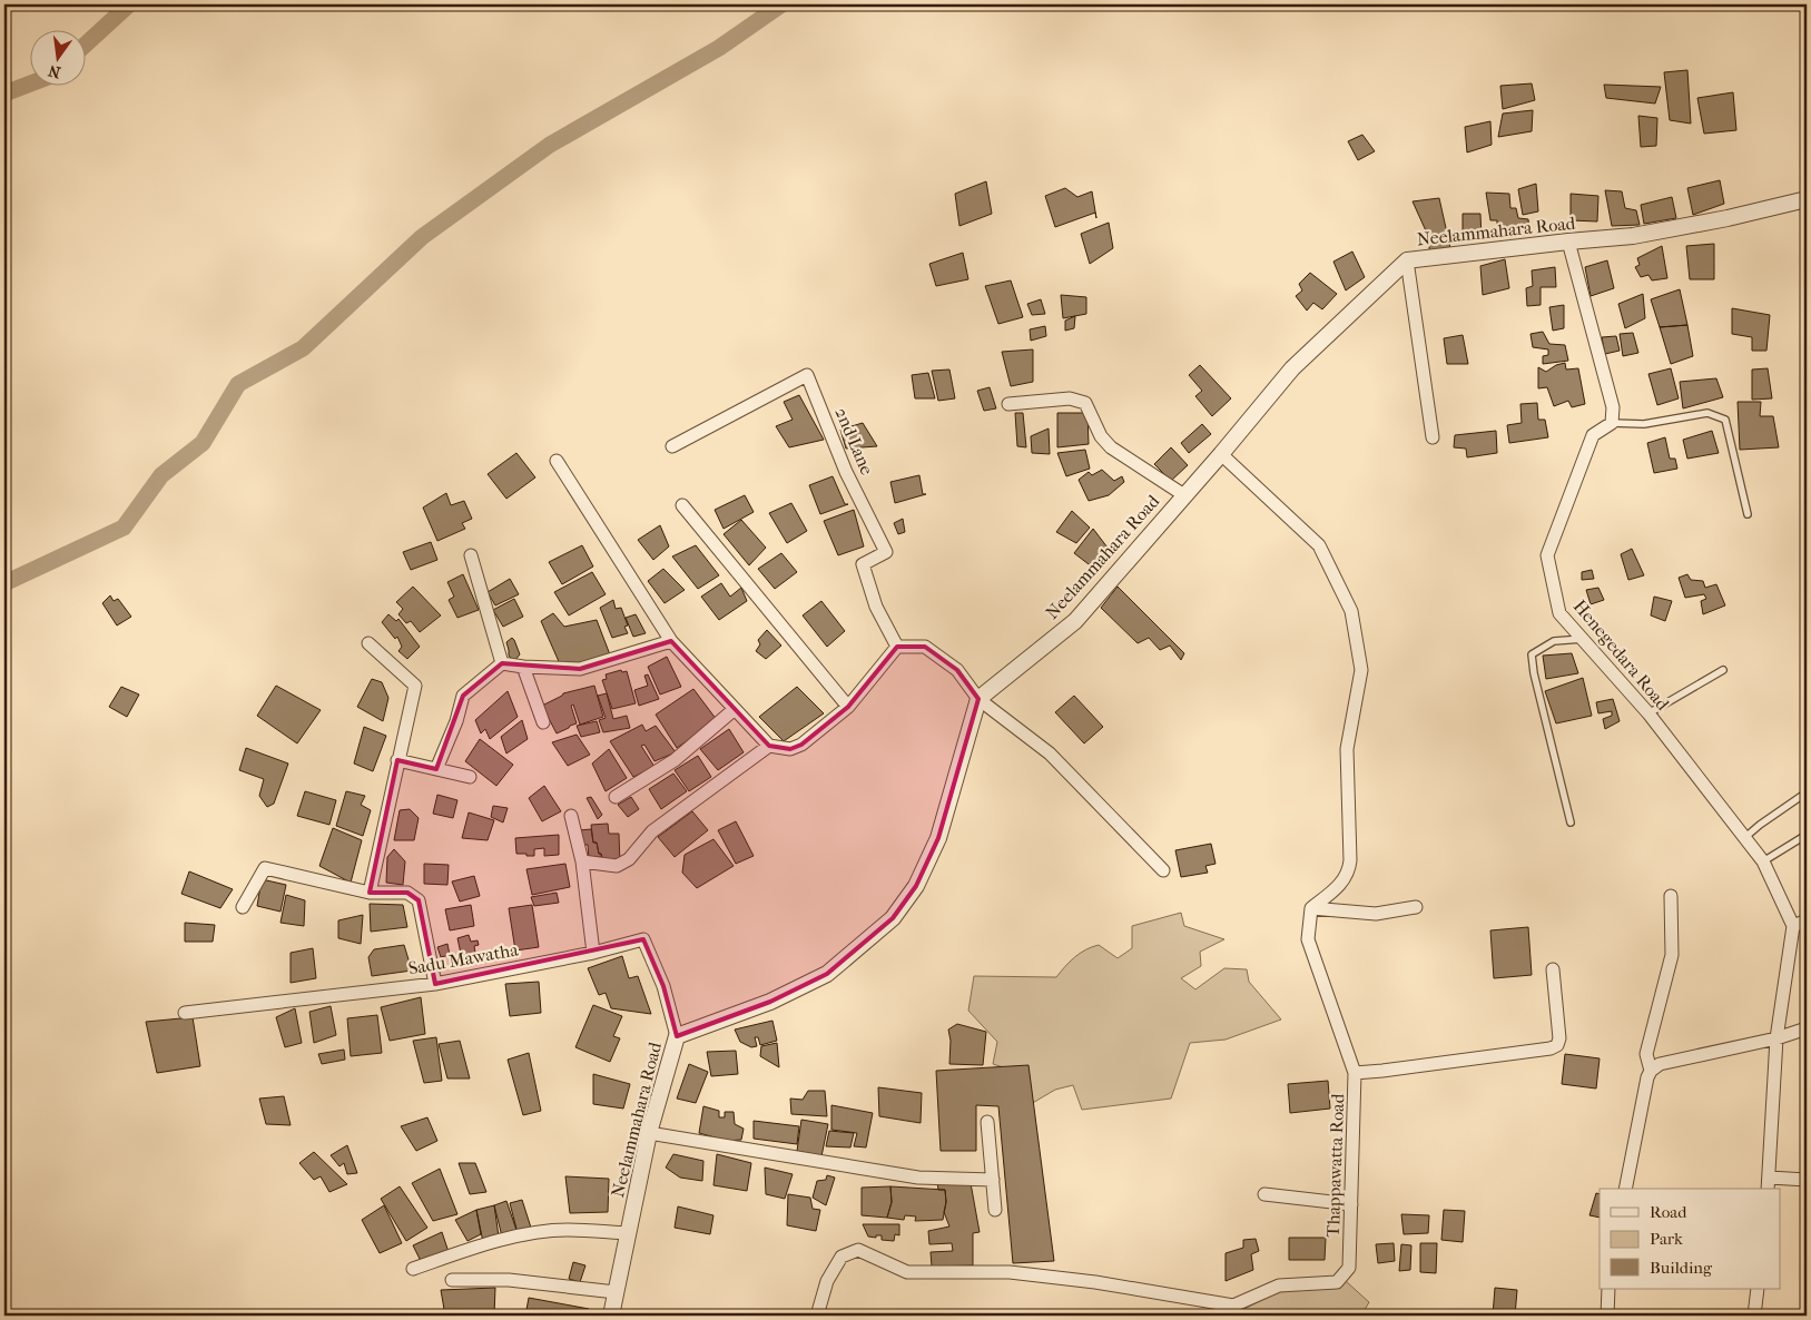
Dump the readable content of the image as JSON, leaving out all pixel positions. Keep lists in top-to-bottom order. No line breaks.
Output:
{"streets":{"street":["Neelammahara Road","2nd Lane","Henegedara Road","Sadu Mawatha","Thappawatta Road"]},"crossings":[["Neelammahara Road","Sadu Mawatha"]],"legend":["Road","Park","Building"],"north":"bottom"}
